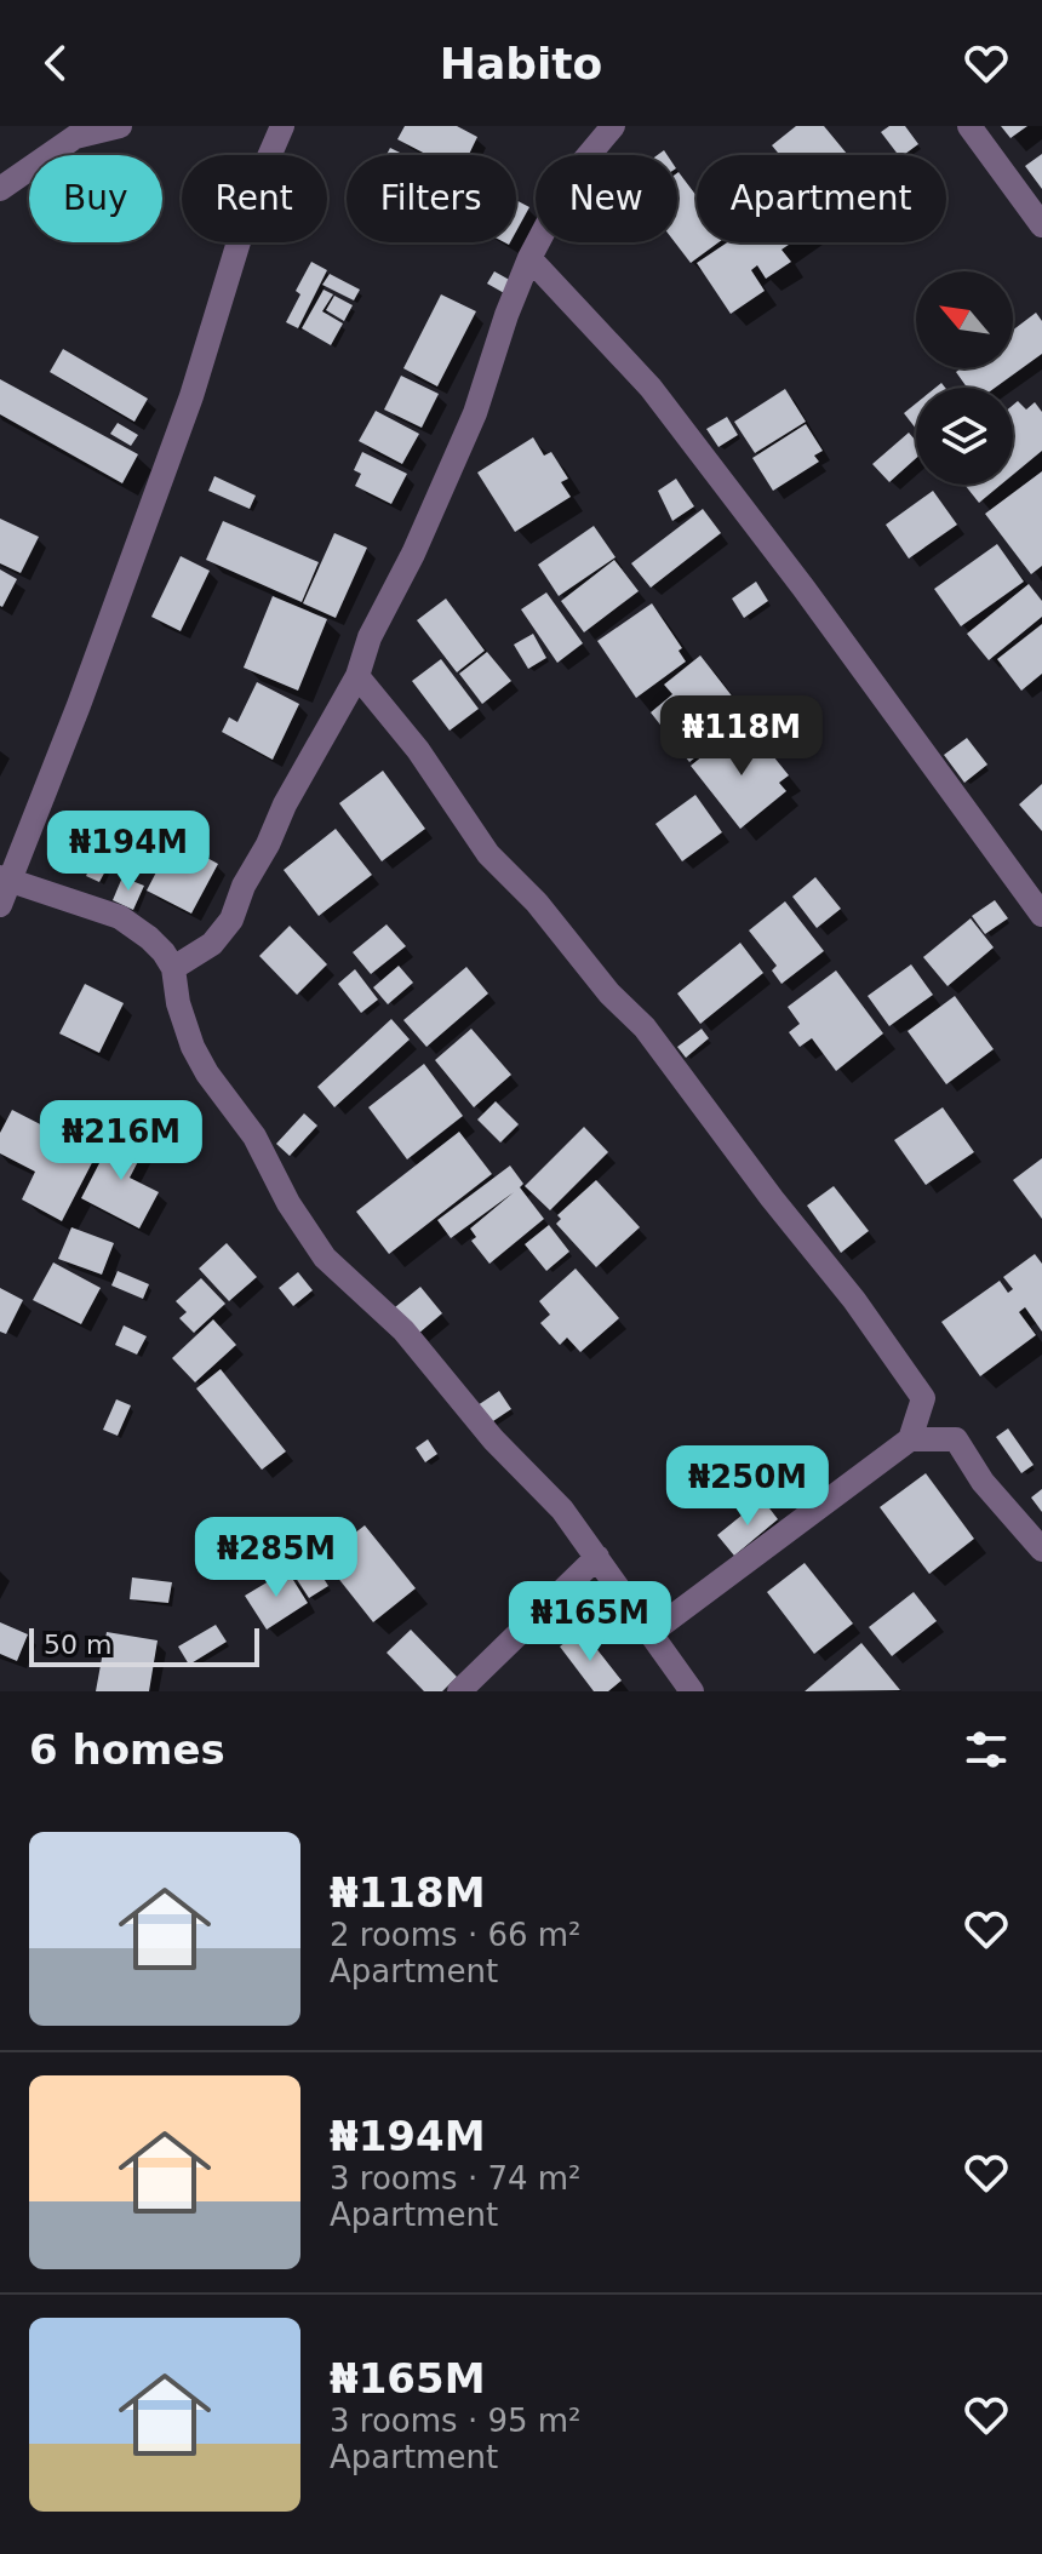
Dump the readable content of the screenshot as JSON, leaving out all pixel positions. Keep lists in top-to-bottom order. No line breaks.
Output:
{"scale_bar":"50 m","north":"top left","page":{"header":"Habito","chip":["Buy","Rent","Filters","New","Apartment"],"price":["₦118M","₦194M","₦216M","₦250M","₦285M","₦165M"],"scale":"50 m","heading":"6 homes","list":[{"name":"₦118M","note":"2 rooms · 66 m² · Apartment"},{"name":"₦194M","note":"3 rooms · 74 m² · Apartment"},{"name":"₦165M","note":"3 rooms · 95 m² · Apartment"}]}}
